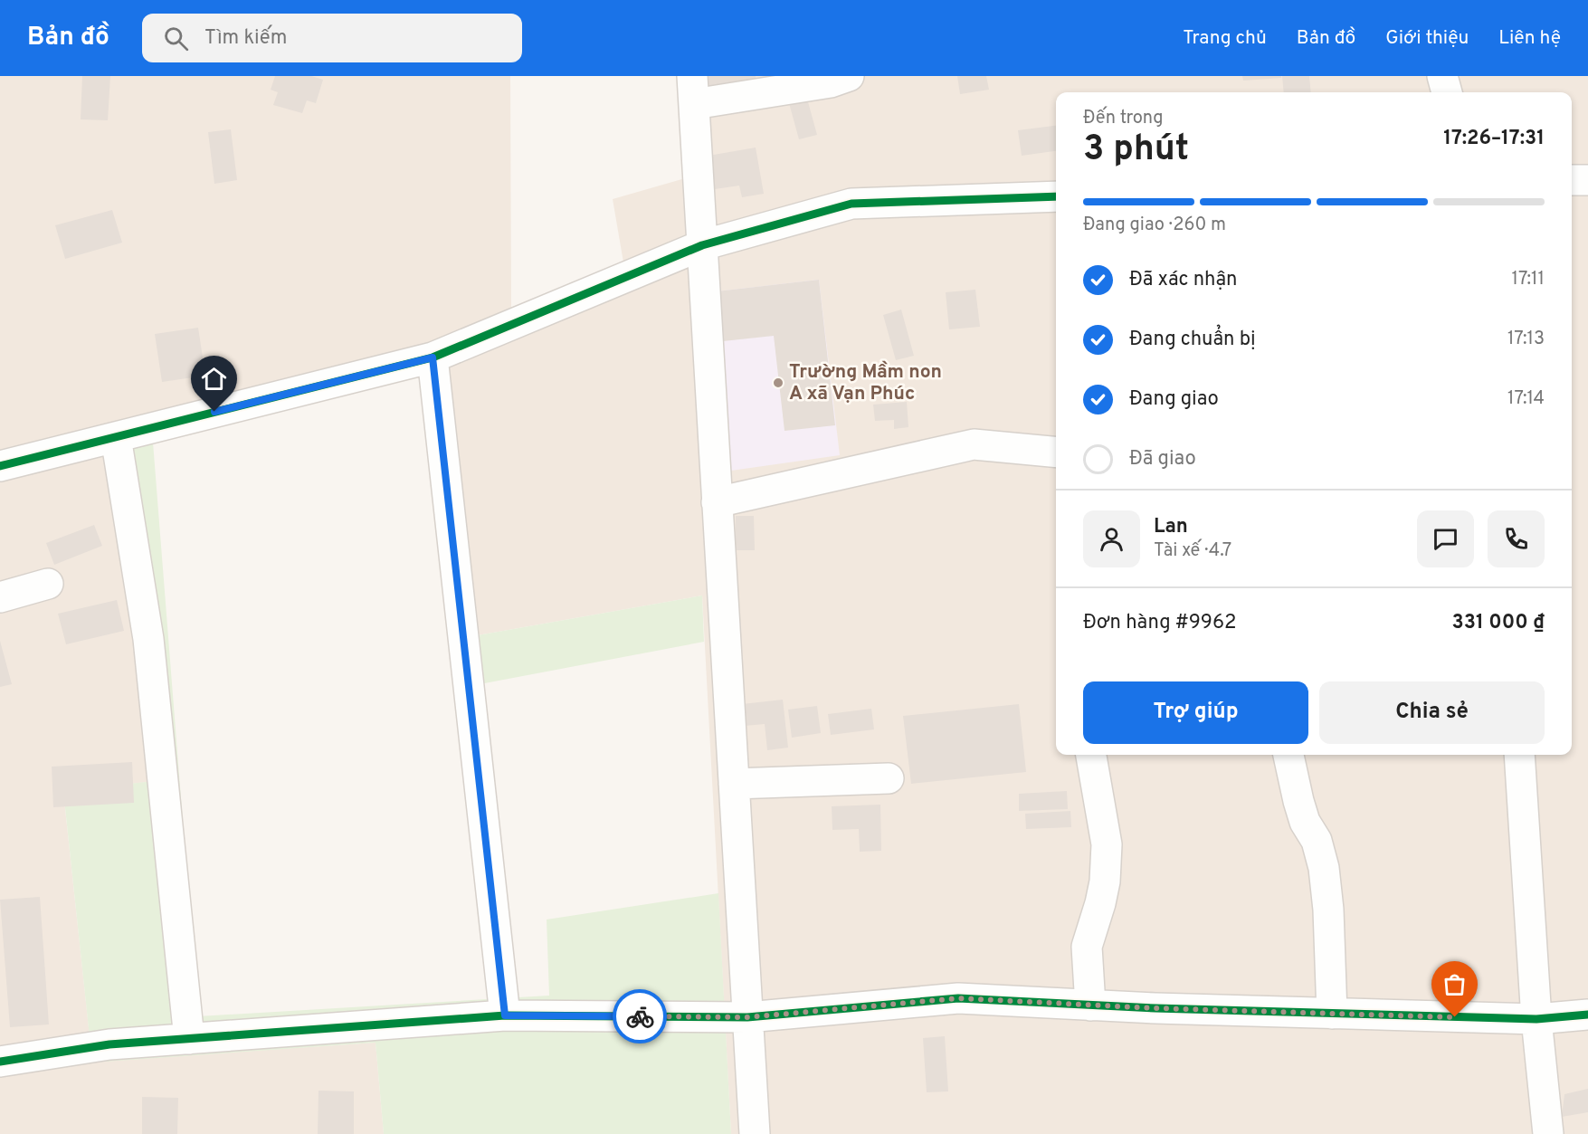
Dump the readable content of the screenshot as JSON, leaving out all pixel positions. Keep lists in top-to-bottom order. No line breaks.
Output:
{"places":["Trường Mầm non A xã Vạn Phúc"],"page":{"header":"Bản đồ","search":"Tìm kiếm","nav":["Trang chủ","Bản đồ","Giới thiệu","Liên hệ"],"heading":["3 phút","Đến trong","17:26–17:31"],"panel":["Lan","Tài xế · 4.7","Đơn hàng #9962","331 000 ₫"],"bar":"Đang giao · 260 m","list":[["Đã xác nhận","17:11"],["Đang chuẩn bị","17:13"],["Đang giao","17:14"],"Đã giao"],"buttons":["Trợ giúp","Chia sẻ"]}}
